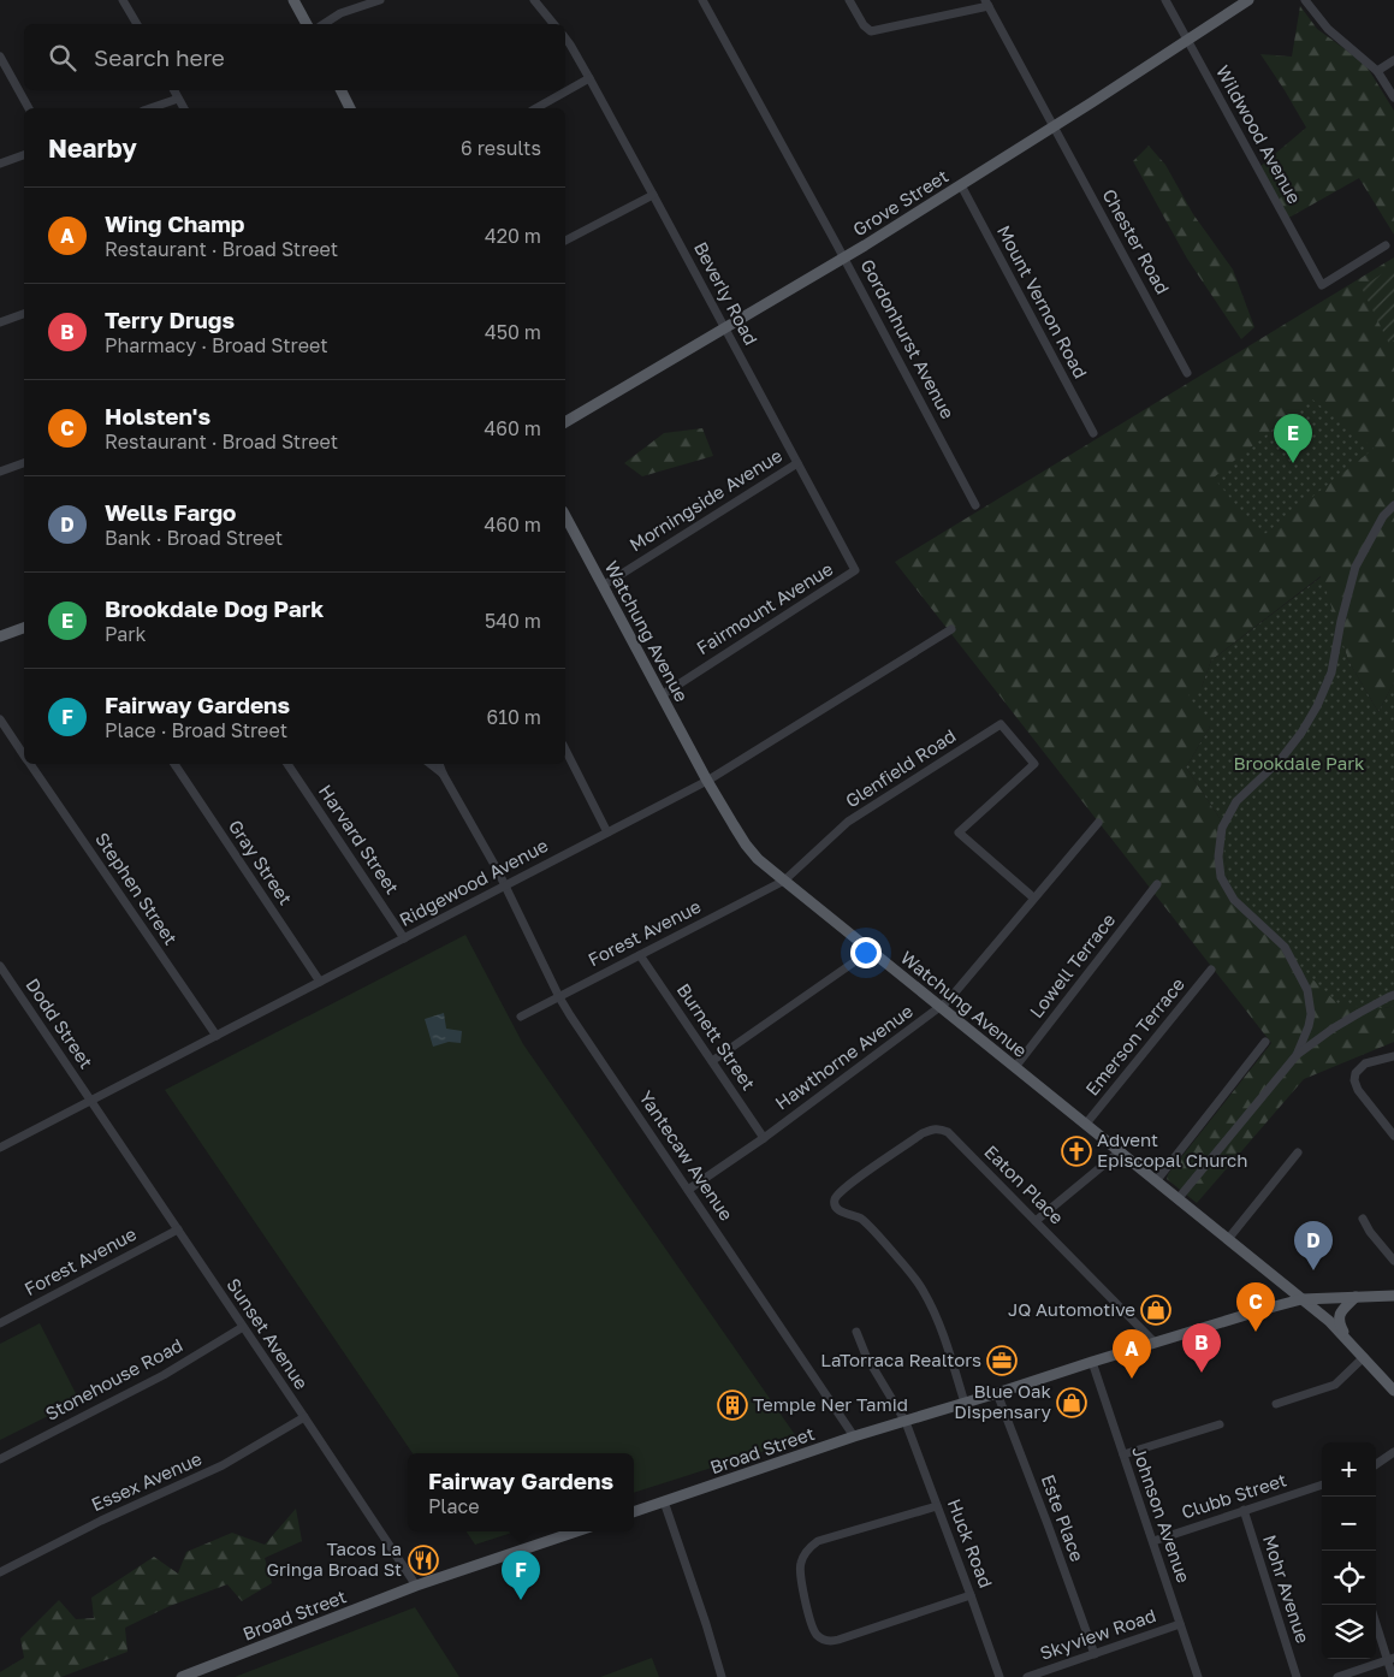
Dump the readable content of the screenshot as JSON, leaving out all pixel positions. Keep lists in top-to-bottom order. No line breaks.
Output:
{"streets":{"main road":["Grove Street","Watchung Avenue","Broad Street"],"street":["Wildwood Avenue","Chester Road","Beverly Road","Mount Vernon Road","Gordonhurst Avenue","Morningside Avenue","Fairmount Avenue","Glenfield Road","Harvard Street","Gray Street","Ridgewood Avenue","Stephen Street","Forest Avenue","Lowell Terrace","Dodd Street","Burnett Street","Emerson Terrace","Hawthorne Avenue","Yantecaw Avenue","Eaton Place","Sunset Avenue","Stonehouse Road","Essex Avenue","Clubb Street","Johnson Avenue","Este Place","Huck Road","Mohr Avenue","Skyview Road"]},"crossings":[["Wildwood Avenue","Grove Street"],["Grove Street","Chester Road"],["Grove Street","Beverly Road"],["Grove Street","Mount Vernon Road"],["Grove Street","Gordonhurst Avenue"],["Beverly Road","Morningside Avenue"],["Beverly Road","Fairmount Avenue"],["Morningside Avenue","Watchung Avenue"],["Fairmount Avenue","Watchung Avenue"],["Watchung Avenue","Glenfield Road"],["Watchung Avenue","Ridgewood Avenue"],["Watchung Avenue","Forest Avenue"],["Watchung Avenue","Lowell Terrace"],["Watchung Avenue","Emerson Terrace"],["Watchung Avenue","Hawthorne Avenue"],["Watchung Avenue","Broad Street"],["Glenfield Road","Forest Avenue"],["Glenfield Road","Hawthorne Avenue"],["Harvard Street","Ridgewood Avenue"],["Gray Street","Ridgewood Avenue"],["Ridgewood Avenue","Stephen Street"],["Ridgewood Avenue","Dodd Street"],["Ridgewood Avenue","Yantecaw Avenue"],["Ridgewood Avenue","Sunset Avenue"],["Forest Avenue","Burnett Street"],["Forest Avenue","Yantecaw Avenue"],["Forest Avenue","Sunset Avenue"],["Dodd Street","Sunset Avenue"],["Burnett Street","Hawthorne Avenue"],["Hawthorne Avenue","Yantecaw Avenue"],["Yantecaw Avenue","Broad Street"],["Eaton Place","Broad Street"],["Sunset Avenue","Stonehouse Road"],["Sunset Avenue","Broad Street"],["Sunset Avenue","Essex Avenue"],["Broad Street","Johnson Avenue"],["Broad Street","Este Place"],["Broad Street","Huck Road"],["Clubb Street","Johnson Avenue"],["Clubb Street","Mohr Avenue"],["Johnson Avenue","Skyview Road"],["Este Place","Skyview Road"]],"parks":["Brookdale Park"],"places":{"church":["Advent Episcopal Church"],"shop":["JQ Automotive","Blue Oak Dispensary"],"office":["LaTorraca Realtors"],"building":["Temple Ner Tamid"],"restaurant":["Tacos La Gringa Broad St"]},"page":{"search":"Search here","heading":["Nearby","6 results"],"list":[{"mark":"A","name":"Wing Champ","note":"Restaurant · Broad Street","value":"420 m"},{"mark":"B","name":"Terry Drugs","note":"Pharmacy · Broad Street","value":"450 m"},{"mark":"C","name":"Holsten's","note":"Restaurant · Broad Street","value":"460 m"},{"mark":"D","name":"Wells Fargo","note":"Bank · Broad Street","value":"460 m"},{"mark":"E","name":"Brookdale Dog Park","note":"Park","value":"540 m"},{"mark":"F","name":"Fairway Gardens","note":"Place · Broad Street","value":"610 m"}],"pins":["E","D","C","B","A","F"],"map_buttons":["+","−"],"popup":["Fairway Gardens","Place"]}}
